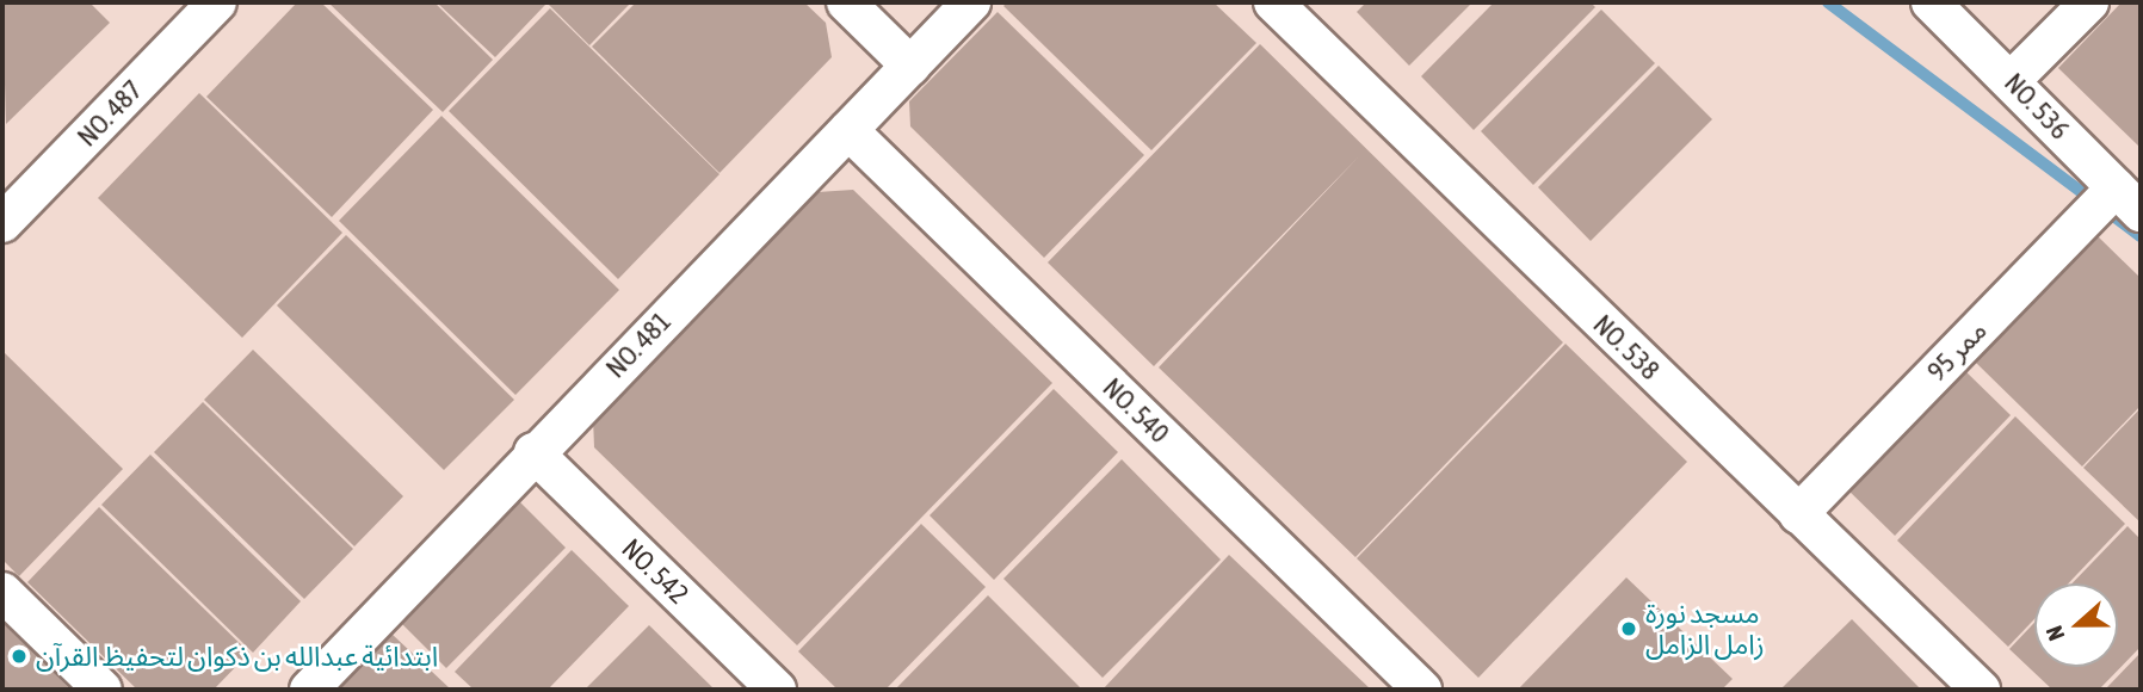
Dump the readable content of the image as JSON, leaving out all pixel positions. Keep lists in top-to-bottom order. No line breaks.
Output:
{"streets":{"street":["NO. 536","NO. 487","NO. 481","NO. 538","ممر 95","NO. 540","NO. 542"]},"crossings":[["NO. 536","ممر 95"],["NO. 481","NO. 540"],["NO. 481","NO. 542"],["NO. 538","ممر 95"]],"places":["مسجد نورة زامل الزامل","ابتدائية عبدالله بن ذكوان لتحفيظ القرآن"],"north":"left"}
